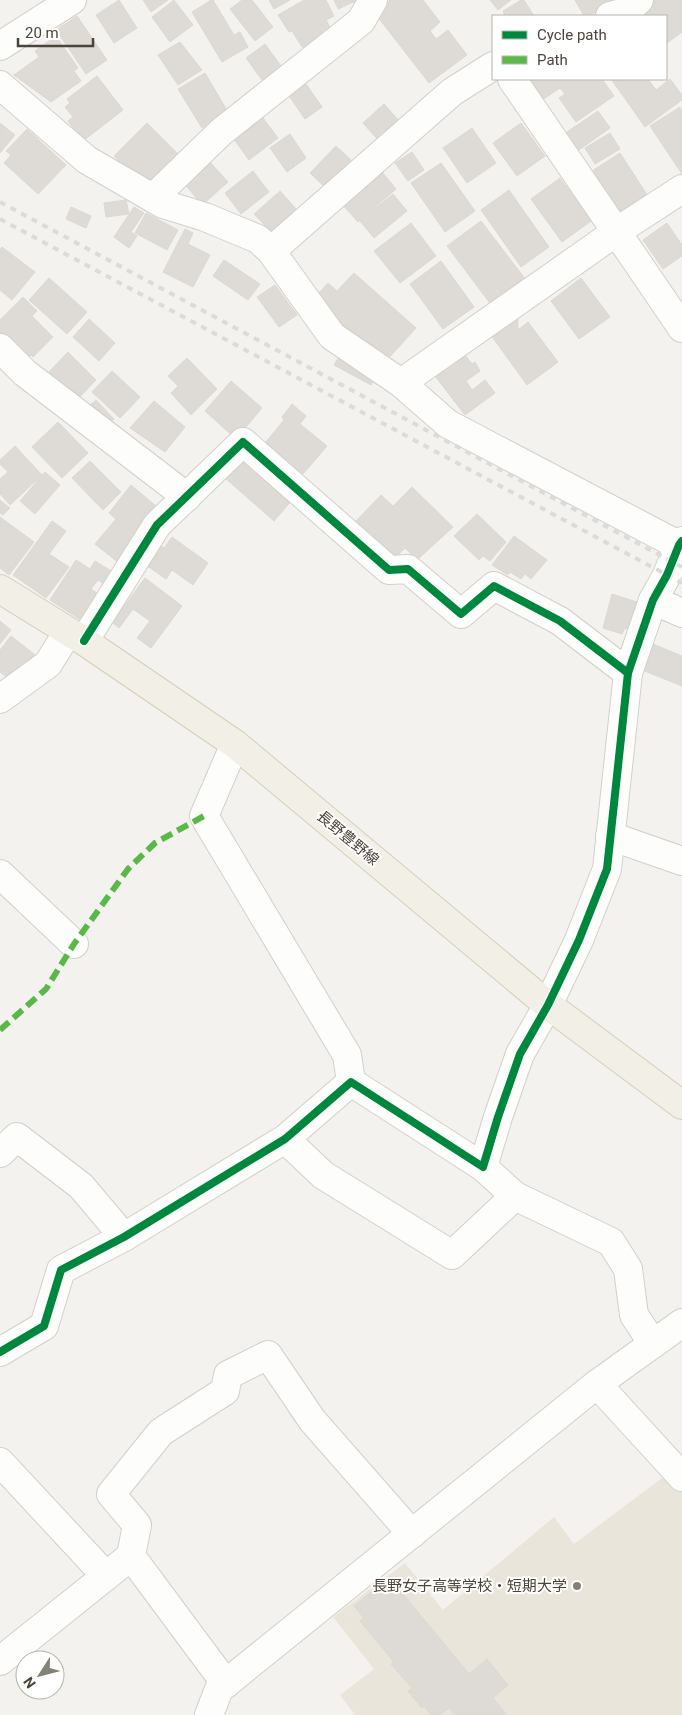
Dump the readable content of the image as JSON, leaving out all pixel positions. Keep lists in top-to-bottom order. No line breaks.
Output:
{"streets":{"main road":["長野豊野線"]},"places":["長野女子高等学校・短期大学"],"legend":["Cycle path","Path"],"scale_bar":"20 m","north":"bottom left"}
